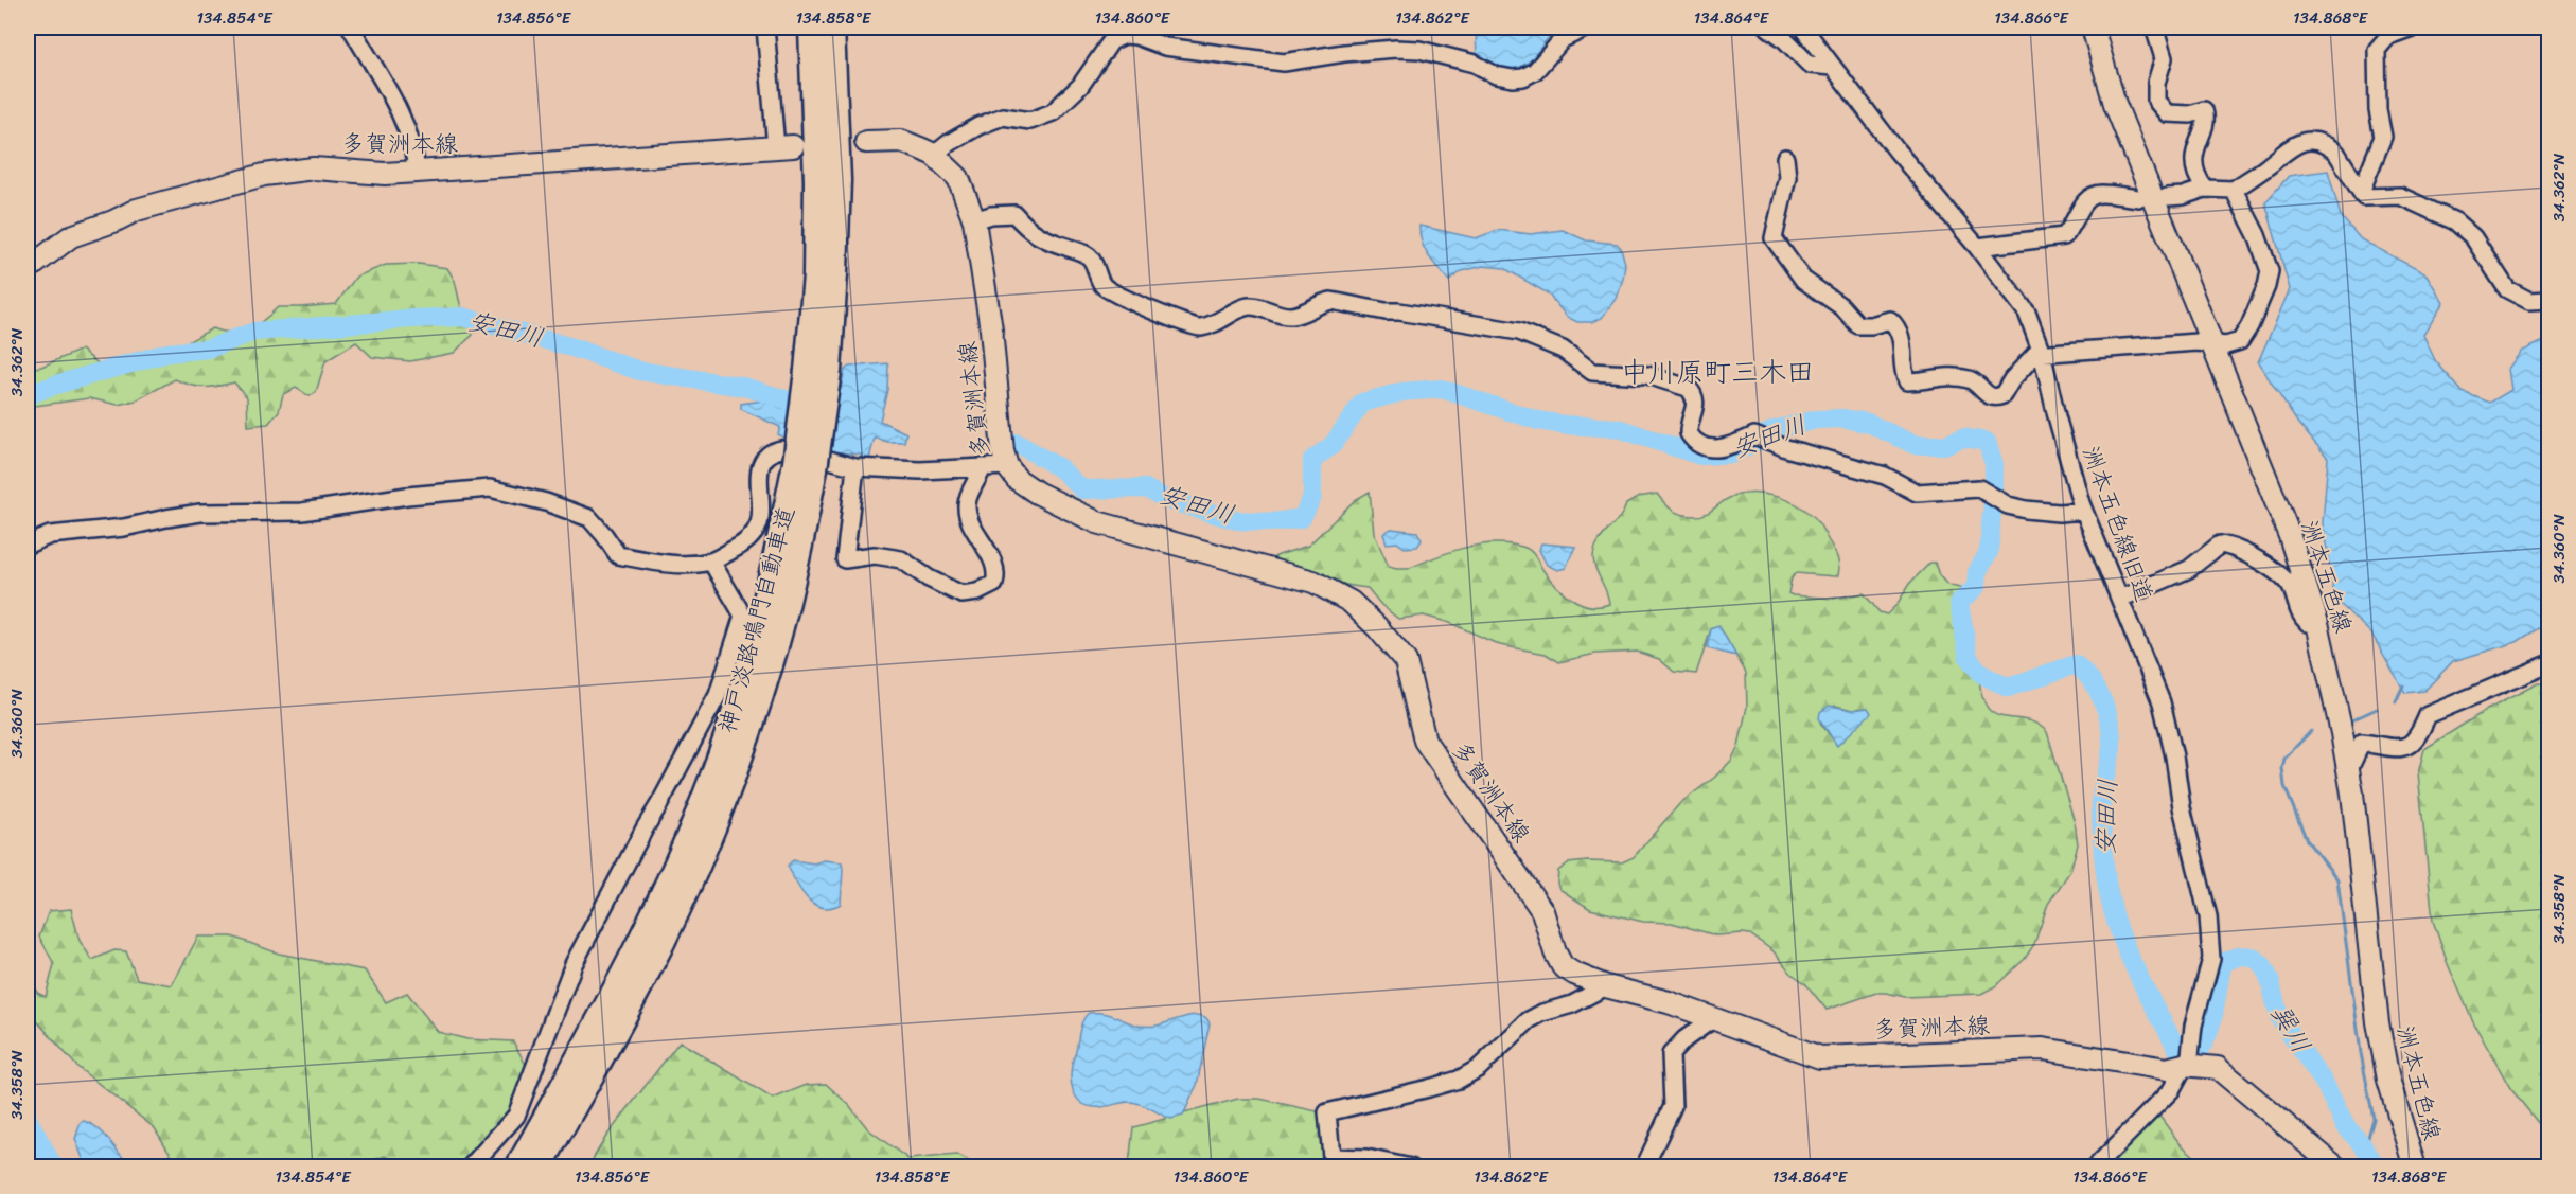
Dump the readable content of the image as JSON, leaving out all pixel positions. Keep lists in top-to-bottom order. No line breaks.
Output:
{"streets":{"highway":["神戸淡路鳴門自動車道"],"main road":["多賀洲本線","洲本五色線"],"street":["洲本五色線旧道"]},"crossings":[["多賀洲本線","洲本五色線旧道"]],"districts":["中川原町三木田"],"water":["安田川","巽川"],"coordinates":["134.854°E","134.856°E","134.858°E","134.860°E","134.862°E","134.864°E","134.866°E","134.868°E","34.362°N","34.360°N","34.358°N"]}
